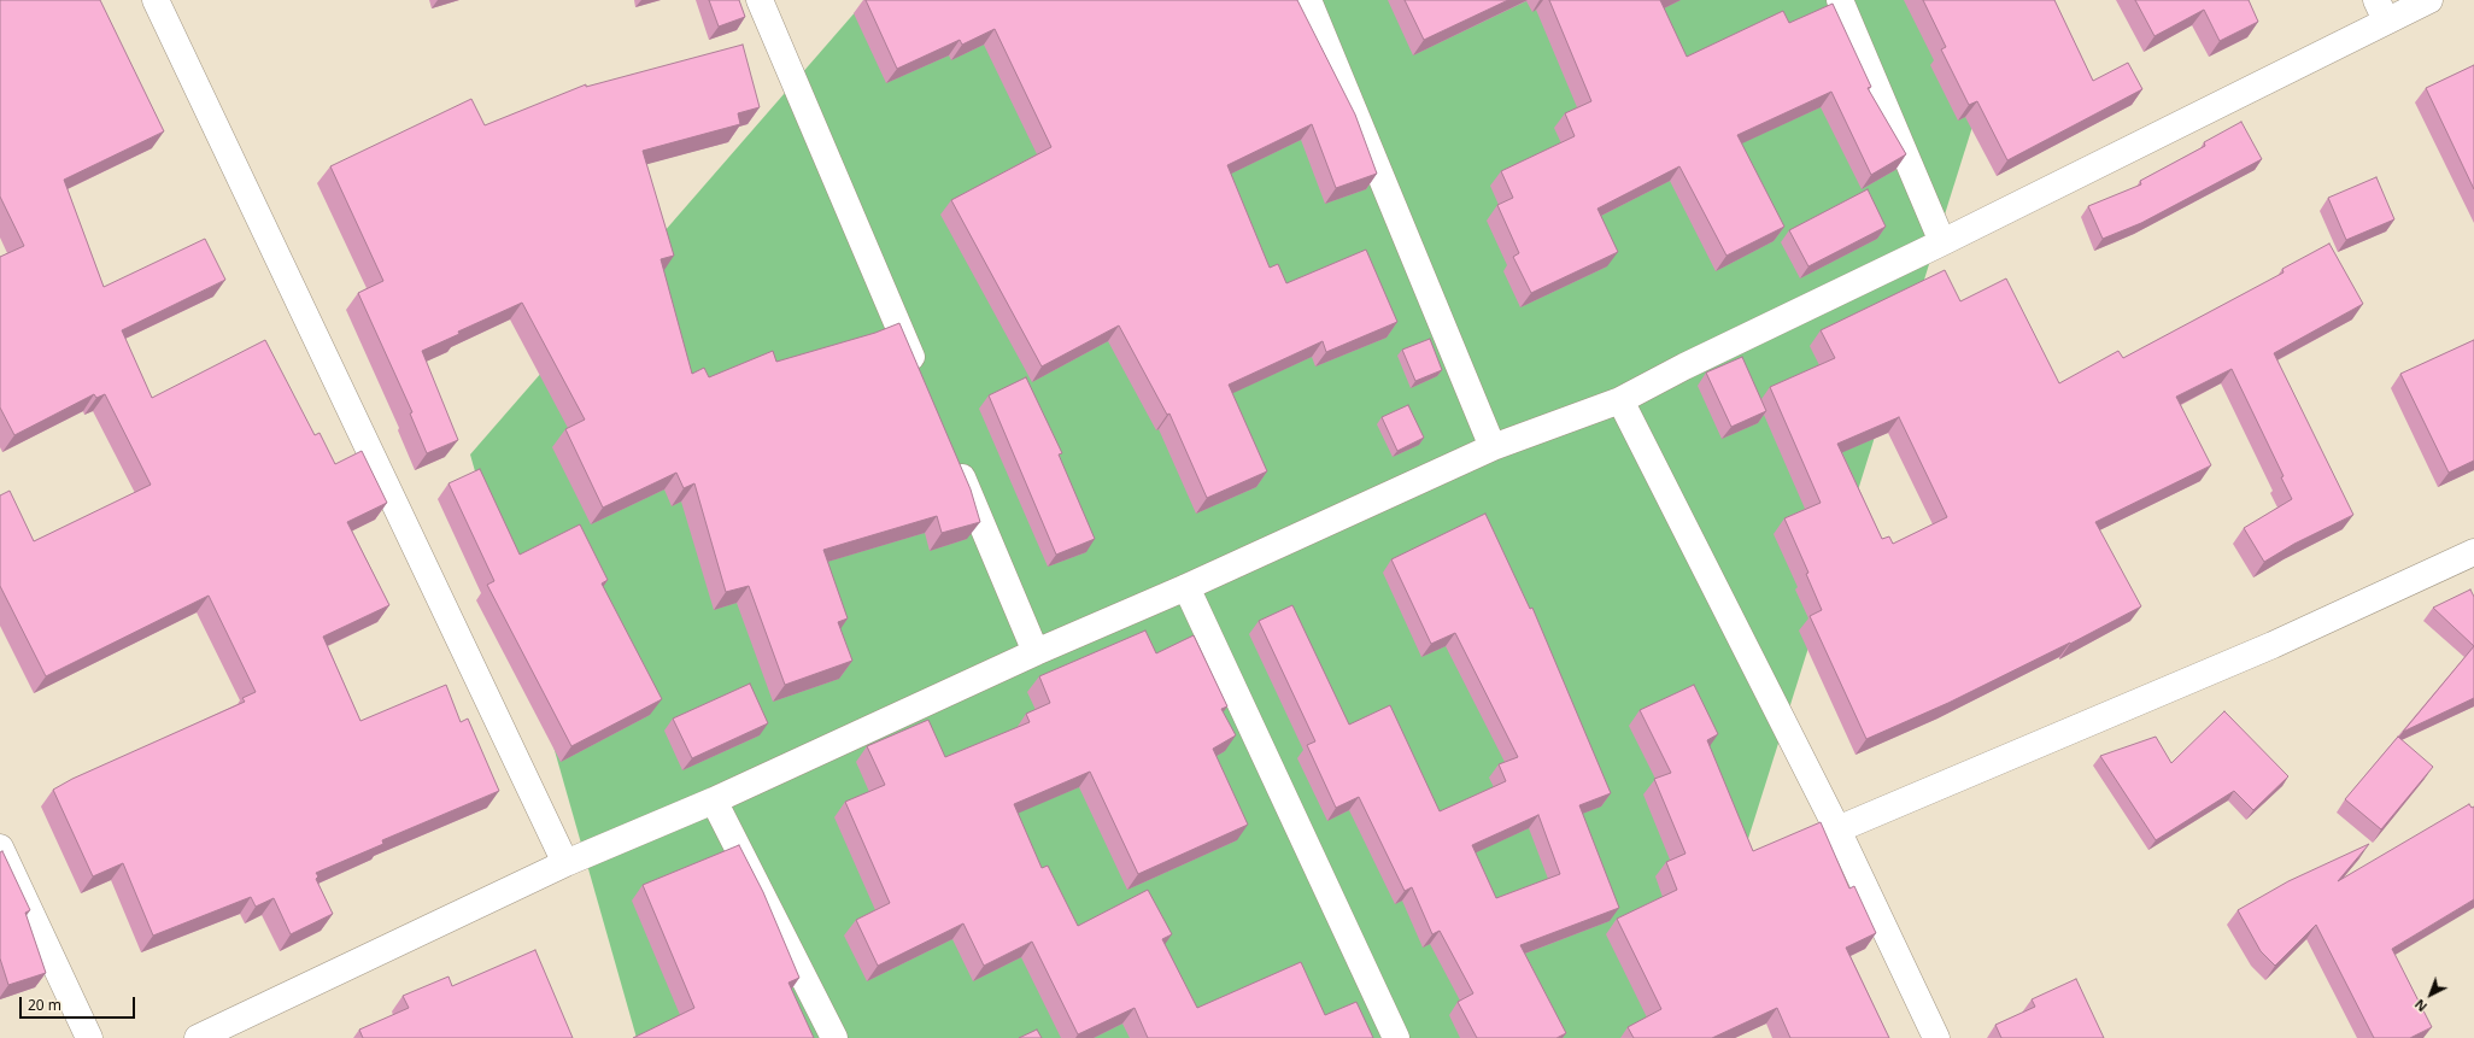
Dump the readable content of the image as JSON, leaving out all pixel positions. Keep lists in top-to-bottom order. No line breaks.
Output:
{"scale_bar":"20 m","north":"bottom left"}
